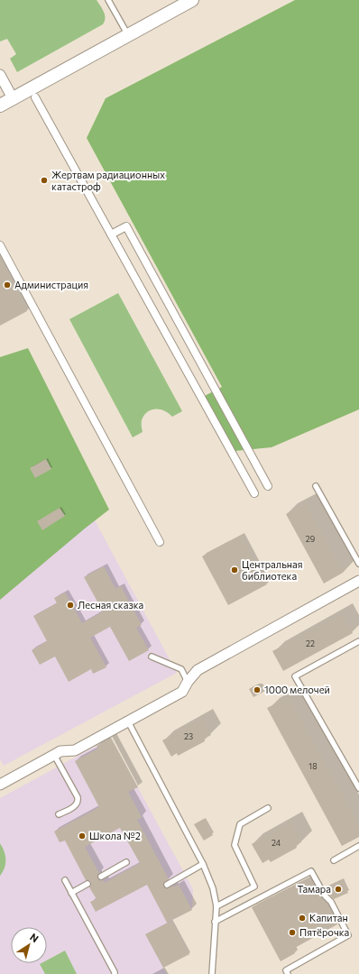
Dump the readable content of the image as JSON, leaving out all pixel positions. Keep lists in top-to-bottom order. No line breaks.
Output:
{"places":["Жертвам радиационных катастроф","Администрация","Центральная библиотека","Лесная сказка","1000 мелочей","Школа №2","Тамара","Капитан","Пятёрочка"],"house_numbers":["29","22","23","18","24"],"north":"top right"}
